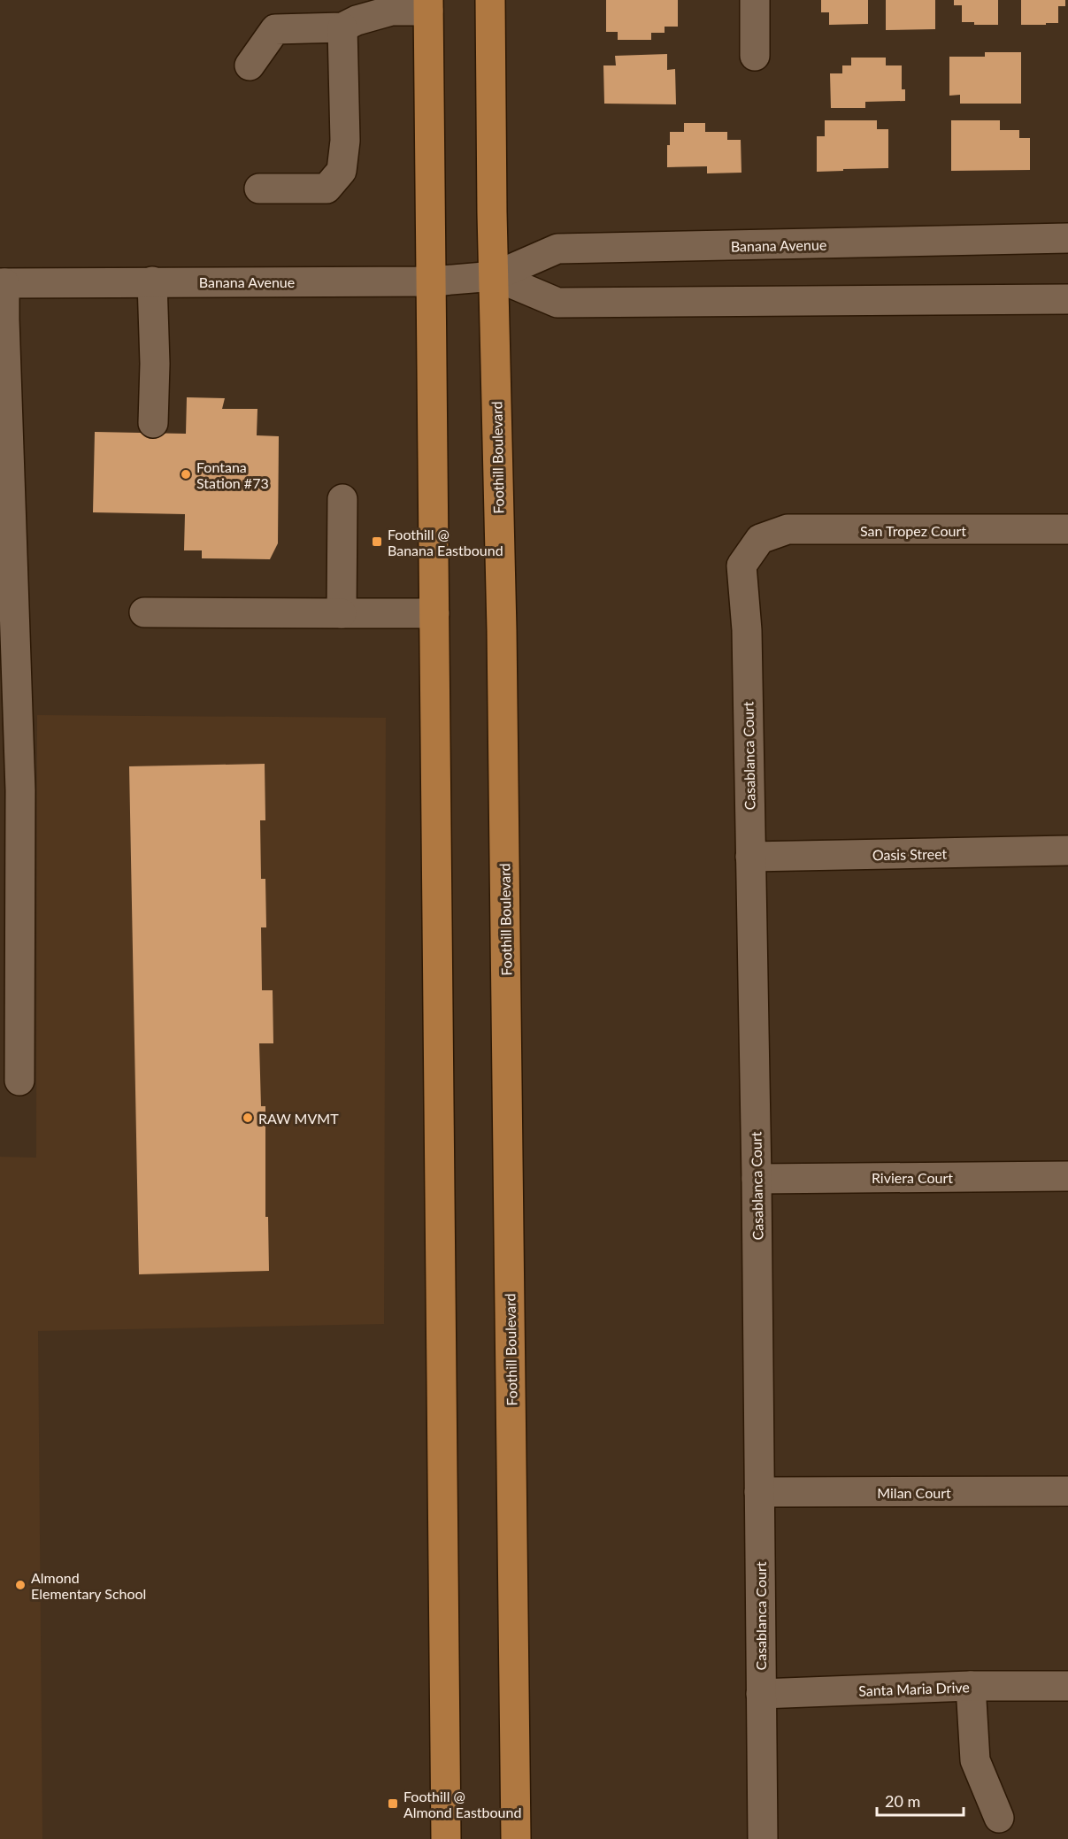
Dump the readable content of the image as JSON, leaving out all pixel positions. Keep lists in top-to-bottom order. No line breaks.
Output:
{"streets":{"main road":["Foothill Boulevard"],"street":["Banana Avenue","San Tropez Court","Casablanca Court","Oasis Street","Riviera Court","Milan Court","Santa Maria Drive"]},"crossings":[["Banana Avenue","Foothill Boulevard"],["San Tropez Court","Casablanca Court"],["Casablanca Court","Oasis Street"],["Casablanca Court","Riviera Court"],["Casablanca Court","Milan Court"],["Casablanca Court","Santa Maria Drive"]],"places":{"other":["Fontana Station #73","RAW MVMT","Almond Elementary School"],"transit":["Foothill @ Banana Eastbound","Foothill @ Almond Eastbound"]},"scale_bar":"20 m"}
